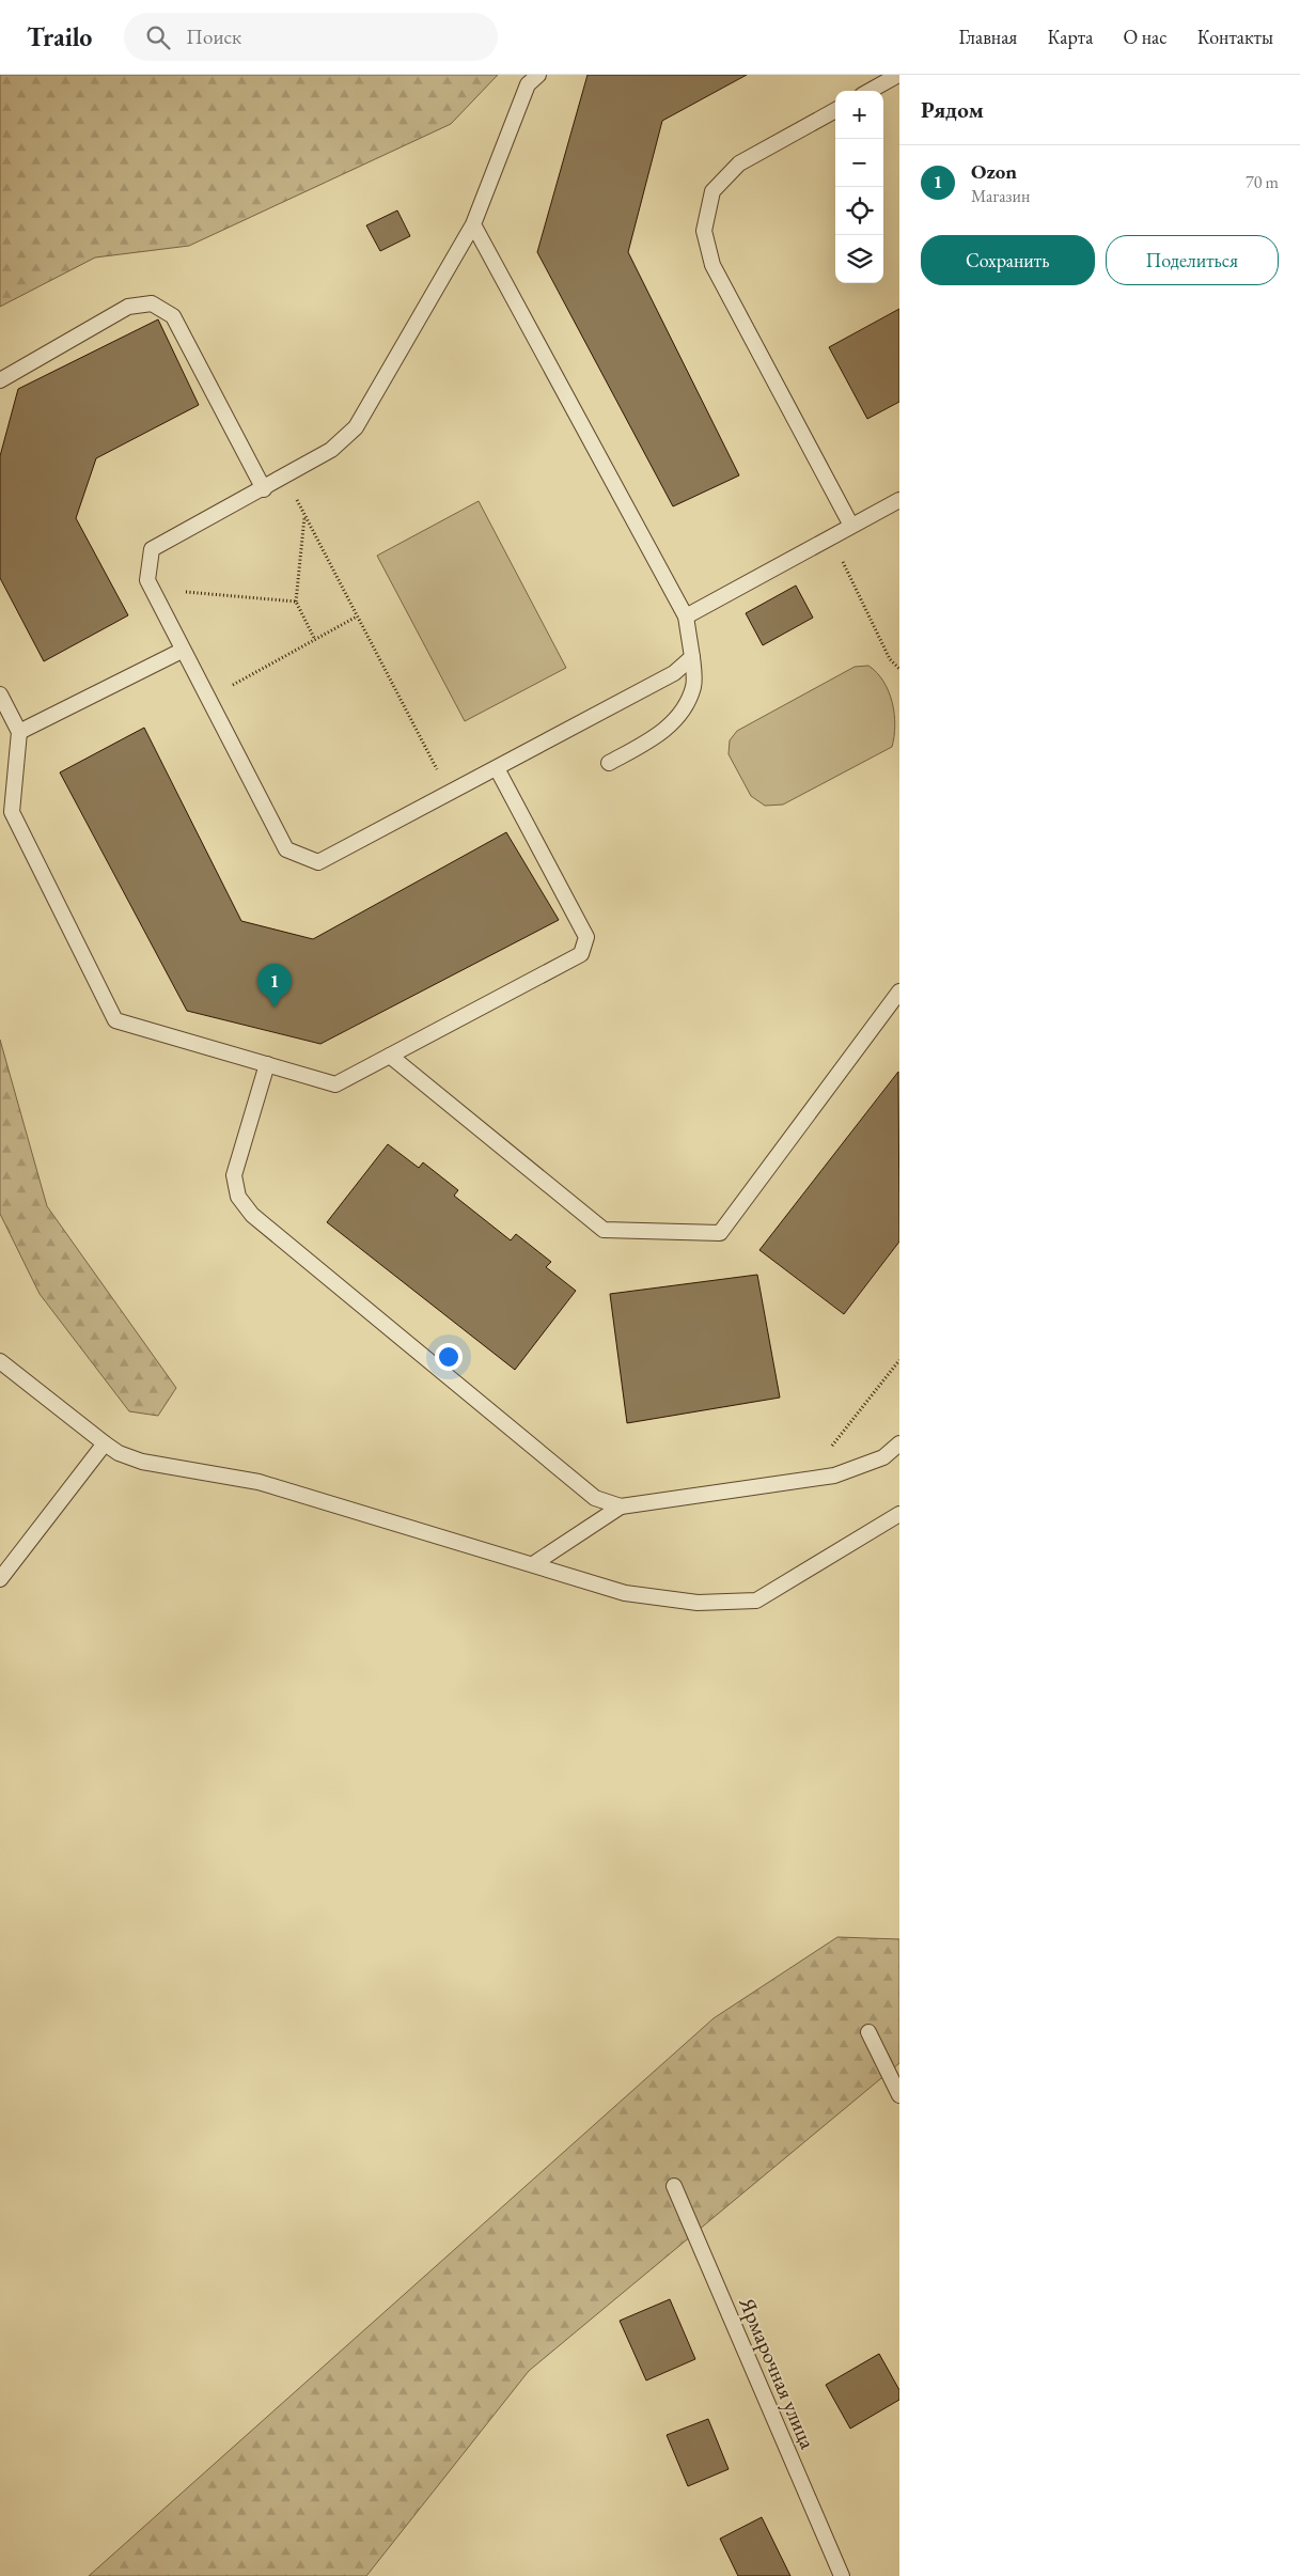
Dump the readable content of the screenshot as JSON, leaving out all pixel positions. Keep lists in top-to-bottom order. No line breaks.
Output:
{"streets":{"lane":["Ярмарочная улица"]},"page":{"header":"Trailo","search":"Поиск","nav":["Главная","Карта","О нас","Контакты"],"heading":"Рядом","map_buttons":["+","−"],"list":[{"mark":"1","name":"Ozon","note":"Магазин","value":"70 m"}],"buttons":["Сохранить","Поделиться"],"pins":"1"}}
